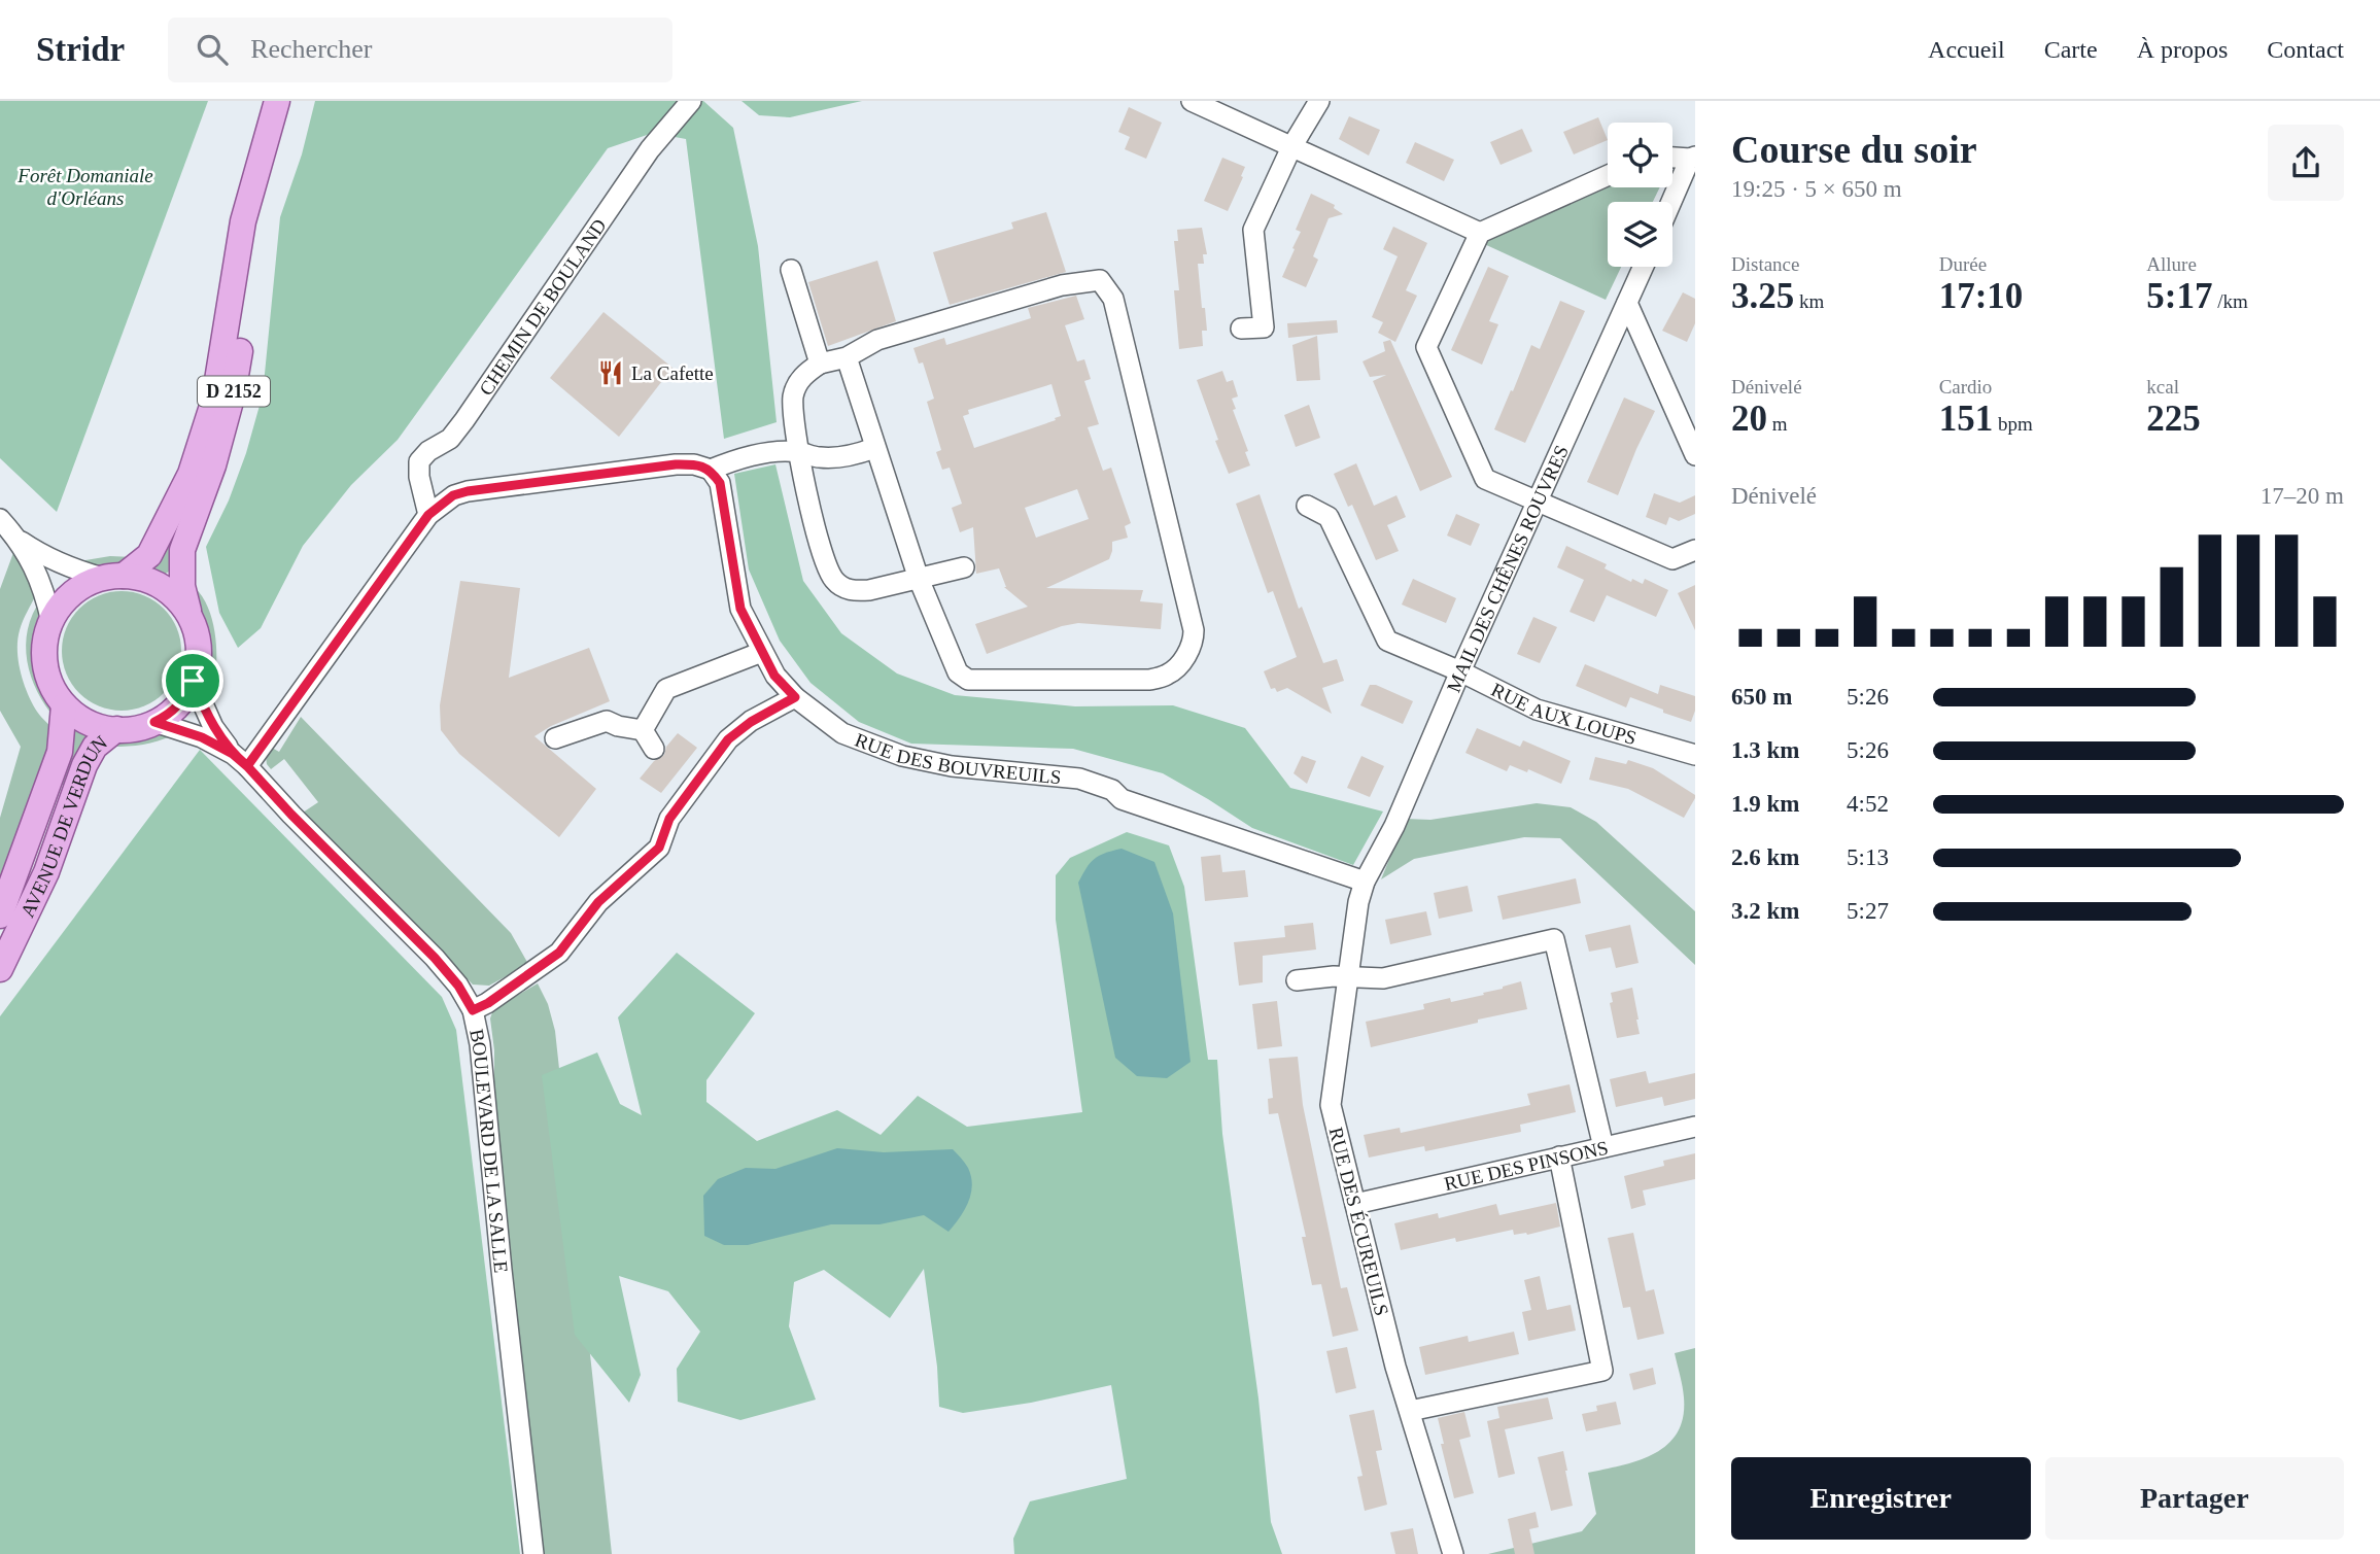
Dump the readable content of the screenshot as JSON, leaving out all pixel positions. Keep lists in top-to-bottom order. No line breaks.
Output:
{"streets":{"main road":["D 2152","AVENUE DE VERDUN"],"street":["CHEMIN DE BOULAND","MAIL DES CHÊNES ROUVRES","RUE AUX LOUPS","RUE DES BOUVREUILS","BOULEVARD DE LA SALLE","RUE DES PINSONS","RUE DES ÉCUREUILS"]},"crossings":[["D 2152","AVENUE DE VERDUN"],["D 2152","BOULEVARD DE LA SALLE"],["MAIL DES CHÊNES ROUVRES","RUE AUX LOUPS"],["MAIL DES CHÊNES ROUVRES","RUE DES BOUVREUILS"],["MAIL DES CHÊNES ROUVRES","RUE DES ÉCUREUILS"],["RUE DES BOUVREUILS","RUE DES ÉCUREUILS"],["AVENUE DE VERDUN","BOULEVARD DE LA SALLE"],["RUE DES PINSONS","RUE DES ÉCUREUILS"]],"parks":["Forêt Domaniale d'Orléans"],"places":{"restaurant":["La Cafette"]},"page":{"header":"Stridr","search":"Rechercher","nav":["Accueil","Carte","À propos","Contact"],"heading":["Course du soir","19:25 · 5 × 650 m"],"stats":[["Distance","3.25 km"],["Durée","17:10"],["Allure","5:17 /km"],["Dénivelé","20 m"],["Cardio","151 bpm"],["kcal","225"]],"chart":["Dénivelé","17–20 m"],"list":[{"name":"650 m","note":"5:26"},{"name":"1.3 km","note":"5:26"},{"name":"1.9 km","note":"4:52"},{"name":"2.6 km","note":"5:13"},{"name":"3.2 km","note":"5:27"}],"buttons":["Enregistrer","Partager"]}}
